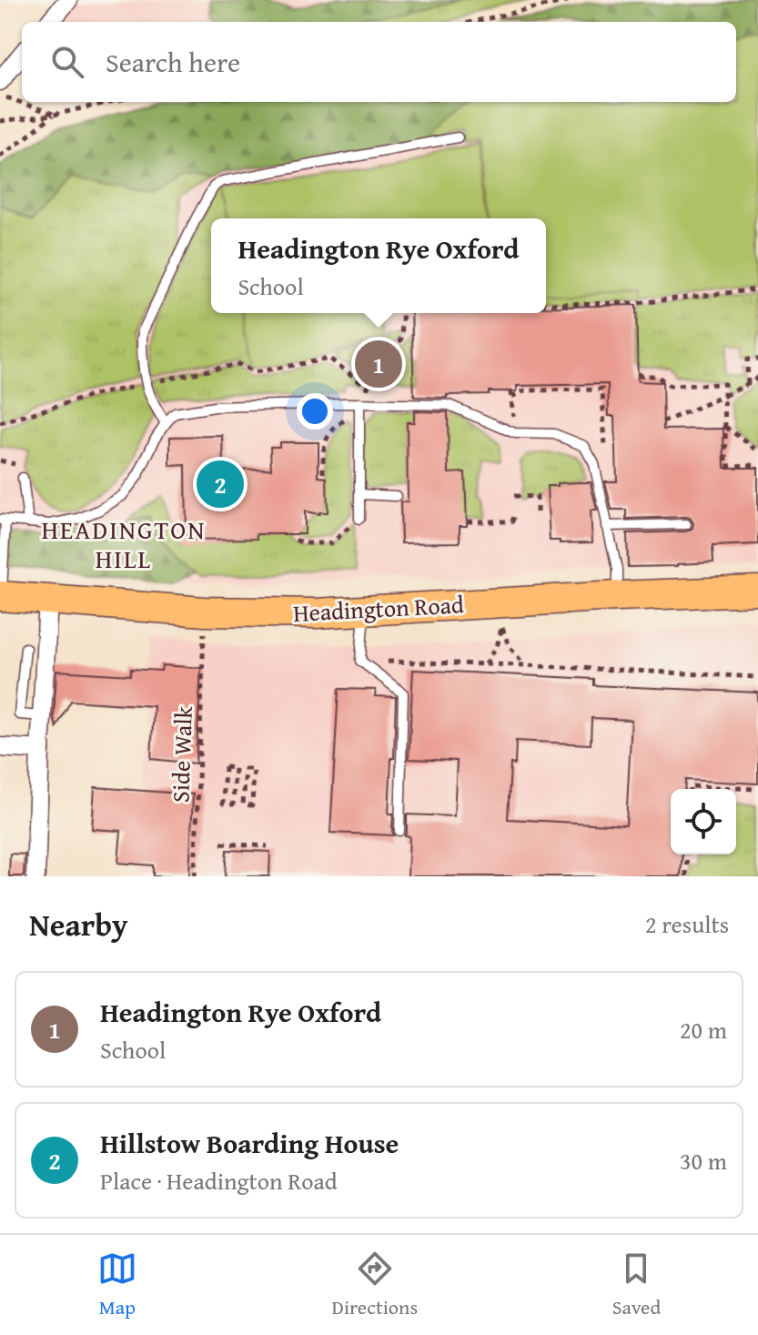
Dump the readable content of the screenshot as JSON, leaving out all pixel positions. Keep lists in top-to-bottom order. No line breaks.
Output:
{"streets":{"main road":["Headington Road"],"path":["Side Walk"]},"districts":["HEADINGTON HILL"],"page":{"search":"Search here","popup":["Headington Rye Oxford","School"],"pins":["1","2"],"heading":["Nearby","2 results"],"list":[{"mark":"1","name":"Headington Rye Oxford","note":"School","value":"20 m"},{"mark":"2","name":"Hillstow Boarding House","note":"Place · Headington Road","value":"30 m"}],"nav":["Map","Directions","Saved"]}}
